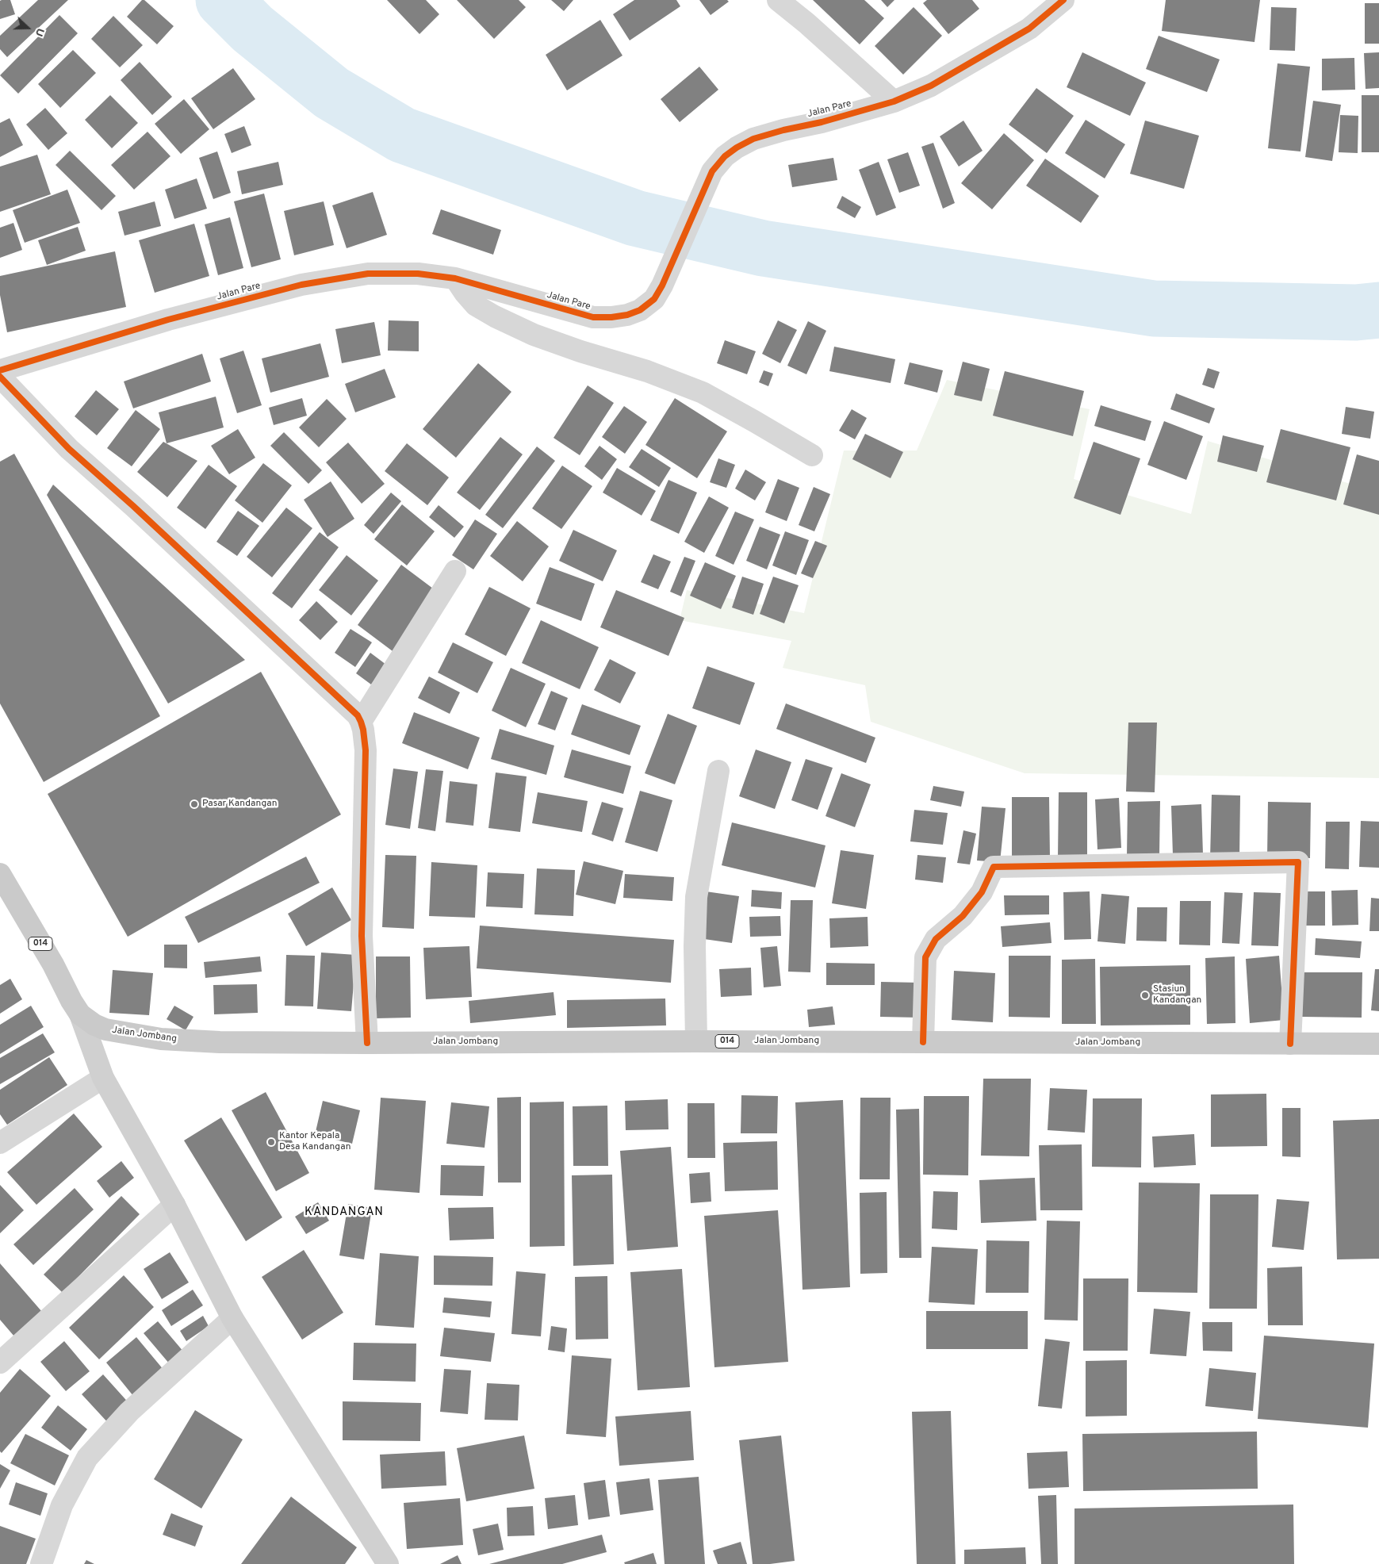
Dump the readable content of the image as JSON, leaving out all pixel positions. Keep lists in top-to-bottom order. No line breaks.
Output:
{"streets":{"main road":["014","Jalan Jombang"],"street":["Jalan Pare"]},"crossings":[["014","Jalan Jombang"]],"districts":["KANDANGAN"],"places":["Pasar Kandangan","Stasiun Kandangan","Kantor Kepala Desa Kandangan"],"north":"right"}
